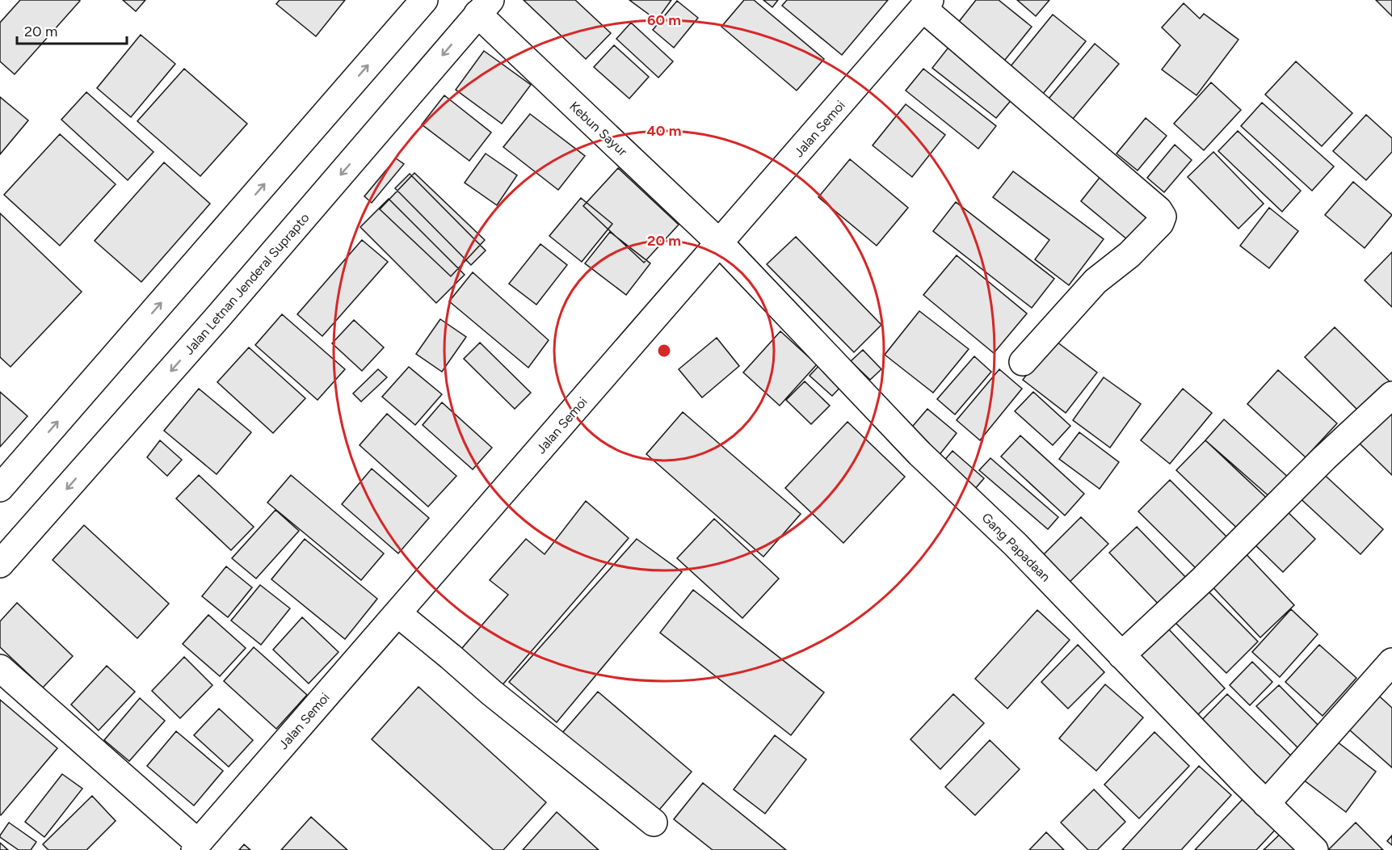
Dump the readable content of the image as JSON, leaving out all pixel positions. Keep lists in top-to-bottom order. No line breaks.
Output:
{"streets":{"street":["Kebun Sayur","Jalan Semoi","Jalan Letnan Jenderal Suprapto","Gang Papadaan"]},"crossings":[["Kebun Sayur","Jalan Semoi"],["Kebun Sayur","Jalan Letnan Jenderal Suprapto"],["Kebun Sayur","Gang Papadaan"],["Jalan Semoi","Gang Papadaan"]],"scale_bar":"20 m","rings":["60 m","40 m","20 m"]}
